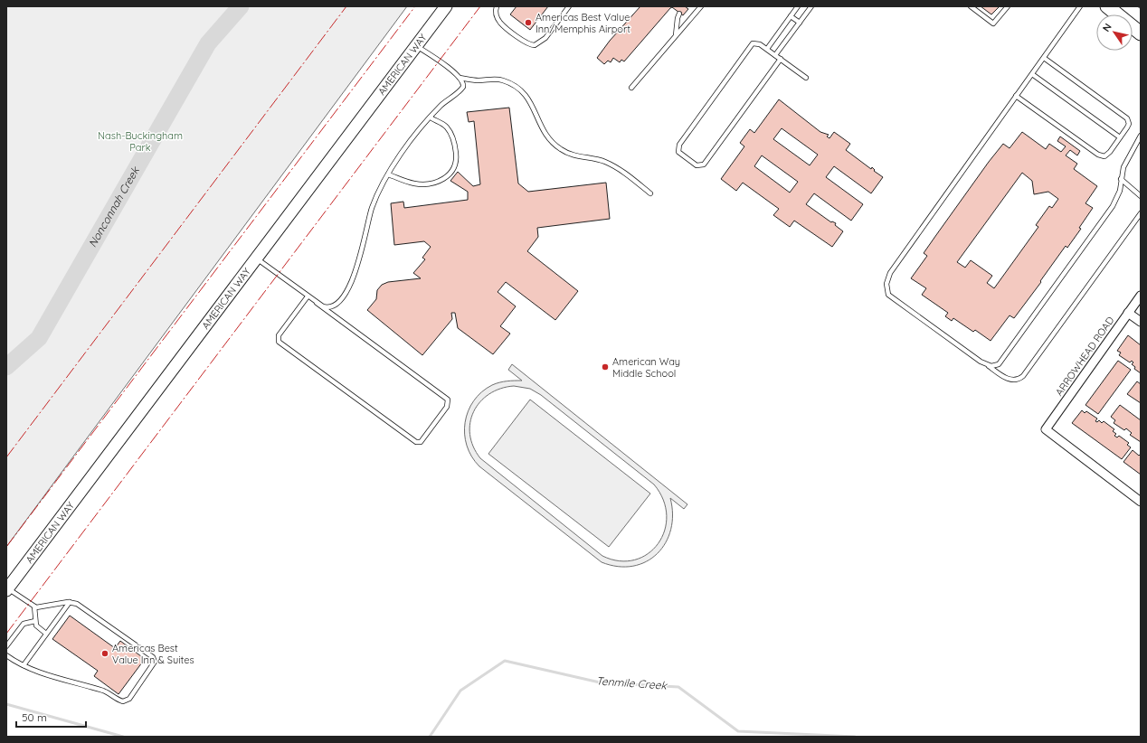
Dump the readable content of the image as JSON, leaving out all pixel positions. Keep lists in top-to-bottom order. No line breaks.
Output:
{"streets":{"main road":["AMERICAN WAY"],"street":["ARROWHEAD ROAD"]},"water":["Nonconnah Creek","Tenmile Creek"],"parks":["Nash-Buckingham Park"],"places":["Americas Best Value Inn/Memphis Airport","American Way Middle School","Americas Best Value Inn & Suites"],"scale_bar":"50 m","north":"top left"}
